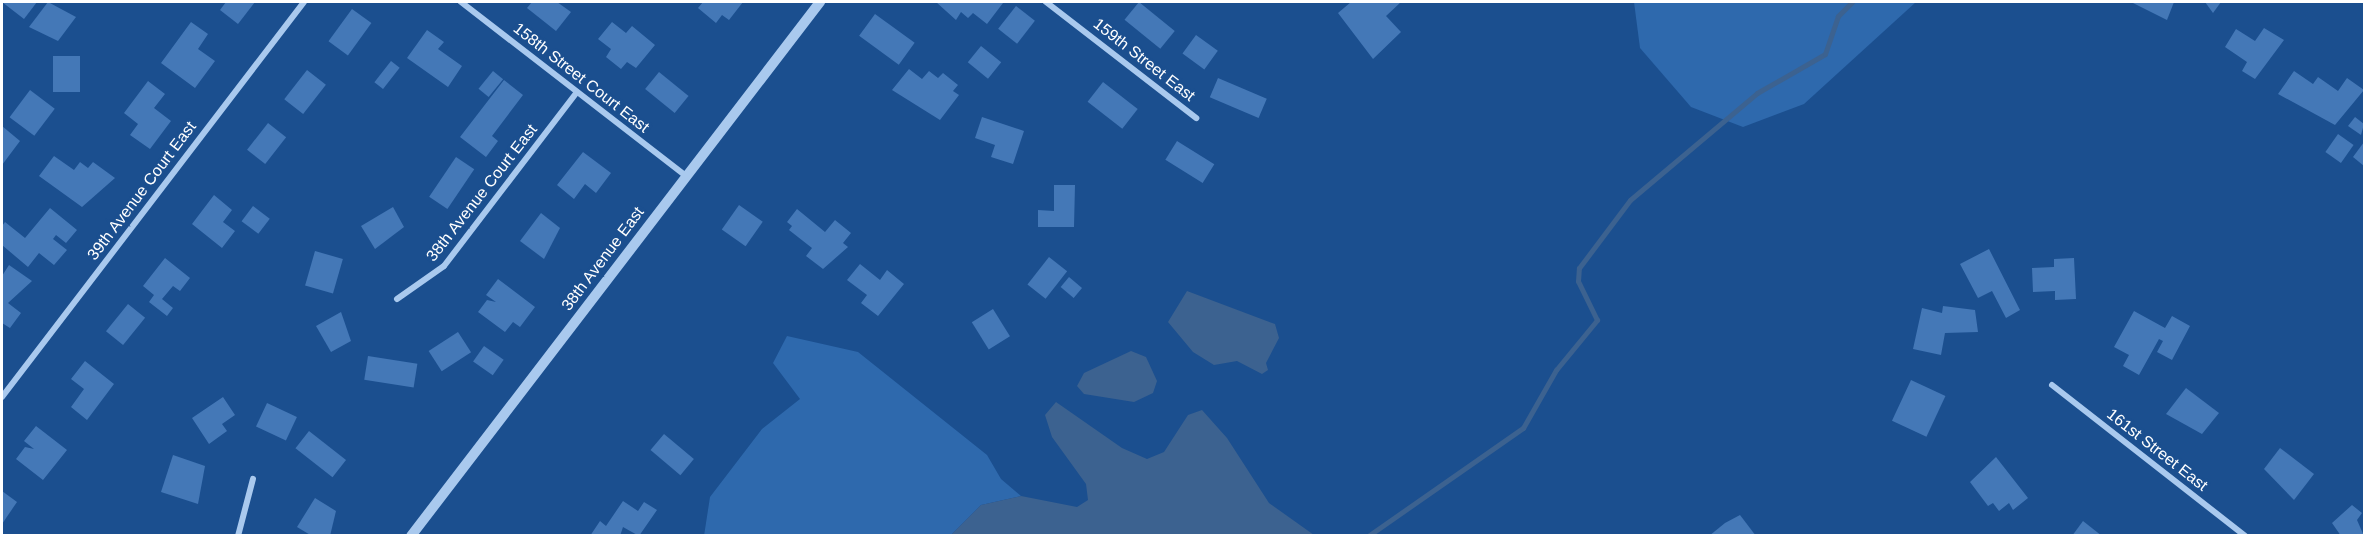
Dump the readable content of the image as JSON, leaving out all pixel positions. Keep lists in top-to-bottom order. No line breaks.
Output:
{"streets":{"street":["159th Street East","158th Street Court East","39th Avenue Court East","38th Avenue Court East","38th Avenue East","161st Street East"]},"crossings":[["158th Street Court East","38th Avenue Court East"],["158th Street Court East","38th Avenue East"]]}
